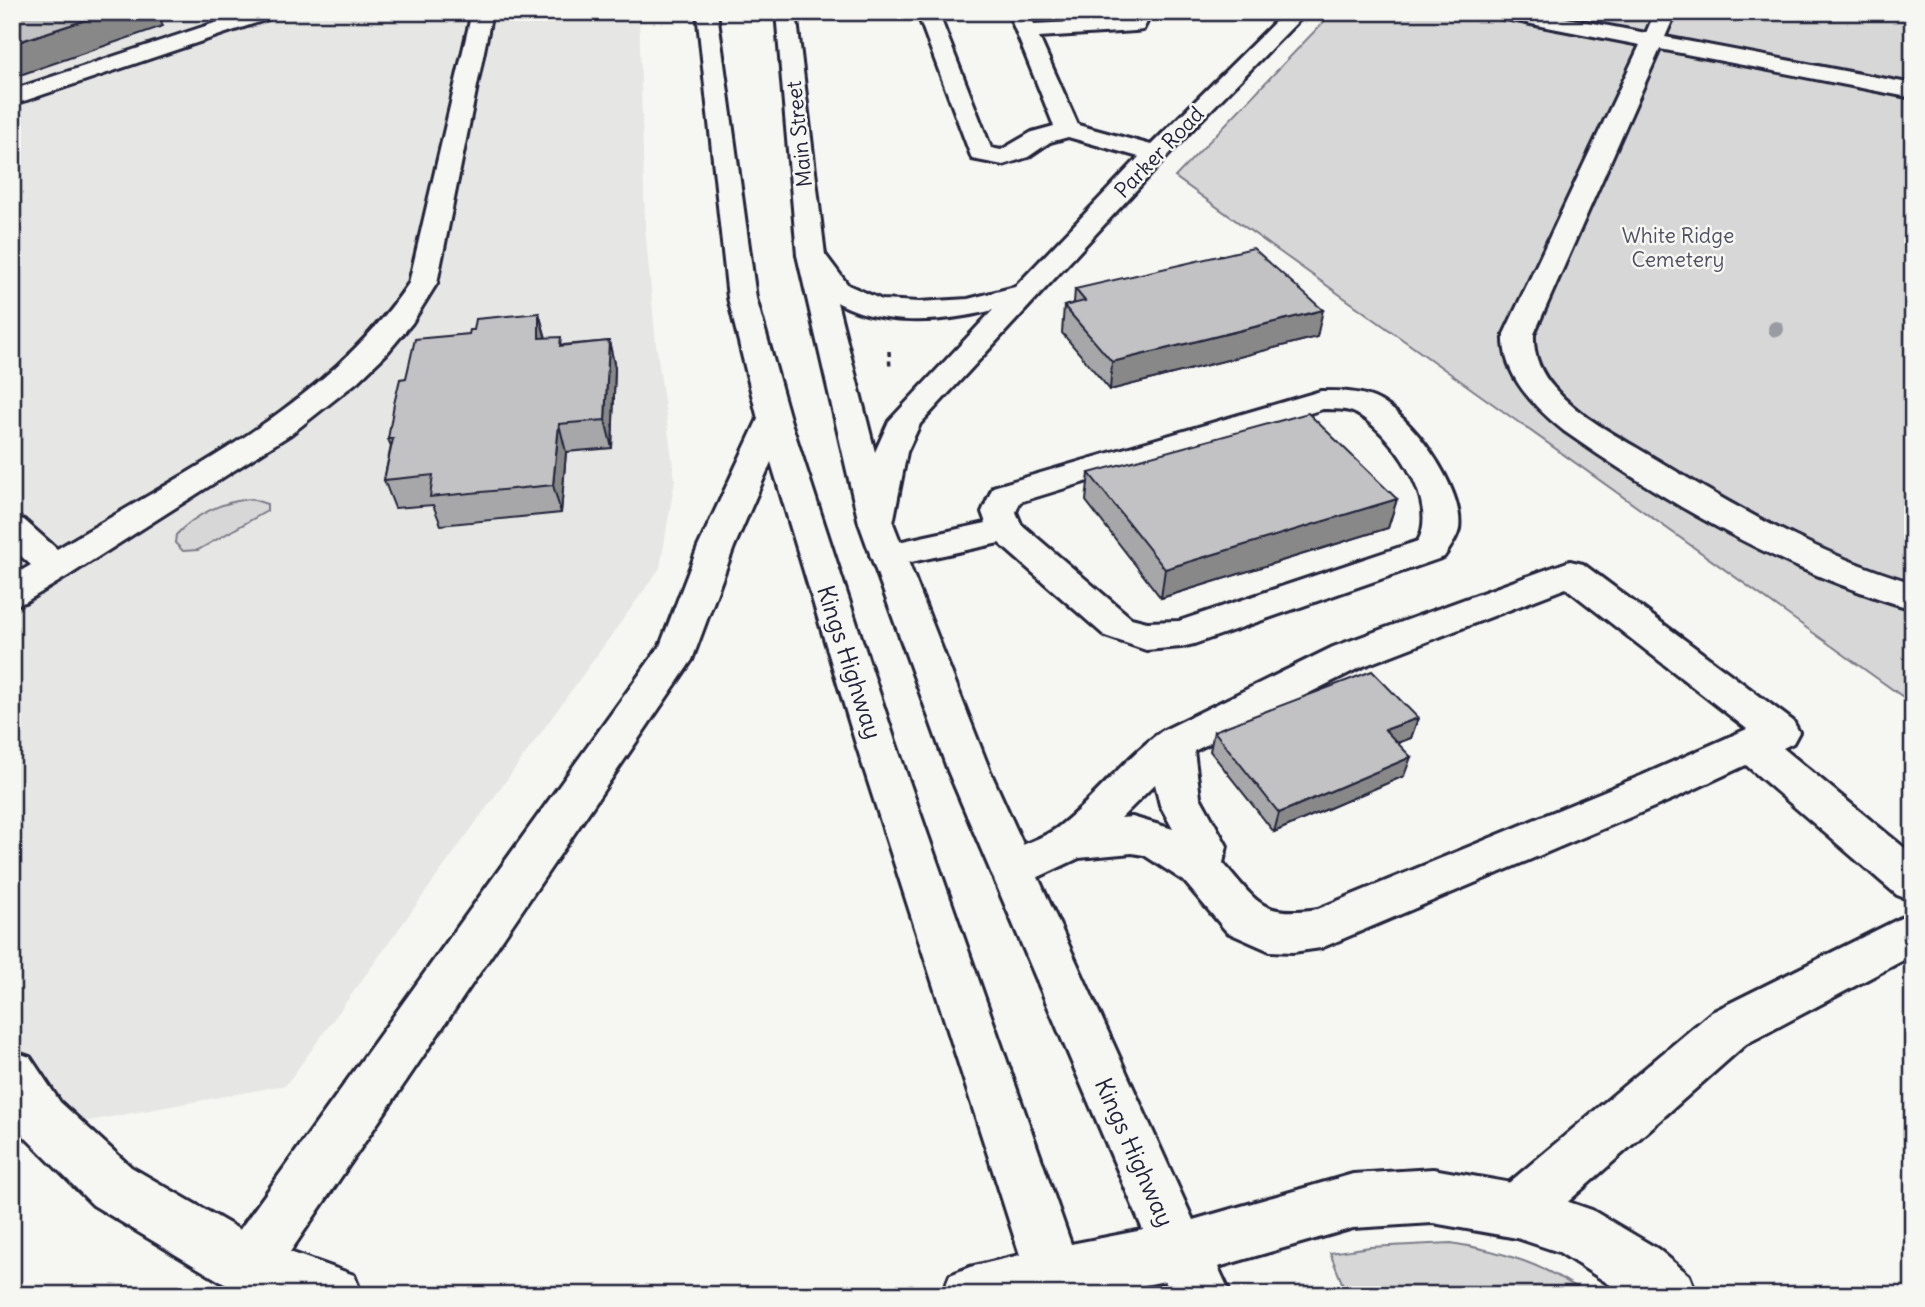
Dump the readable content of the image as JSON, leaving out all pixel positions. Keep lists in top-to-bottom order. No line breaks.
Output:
{"streets":{"main road":["Main Street","Parker Road","Kings Highway"]},"crossings":[["Main Street","Kings Highway"],["Parker Road","Kings Highway"]],"parks":["White Ridge Cemetery"]}
